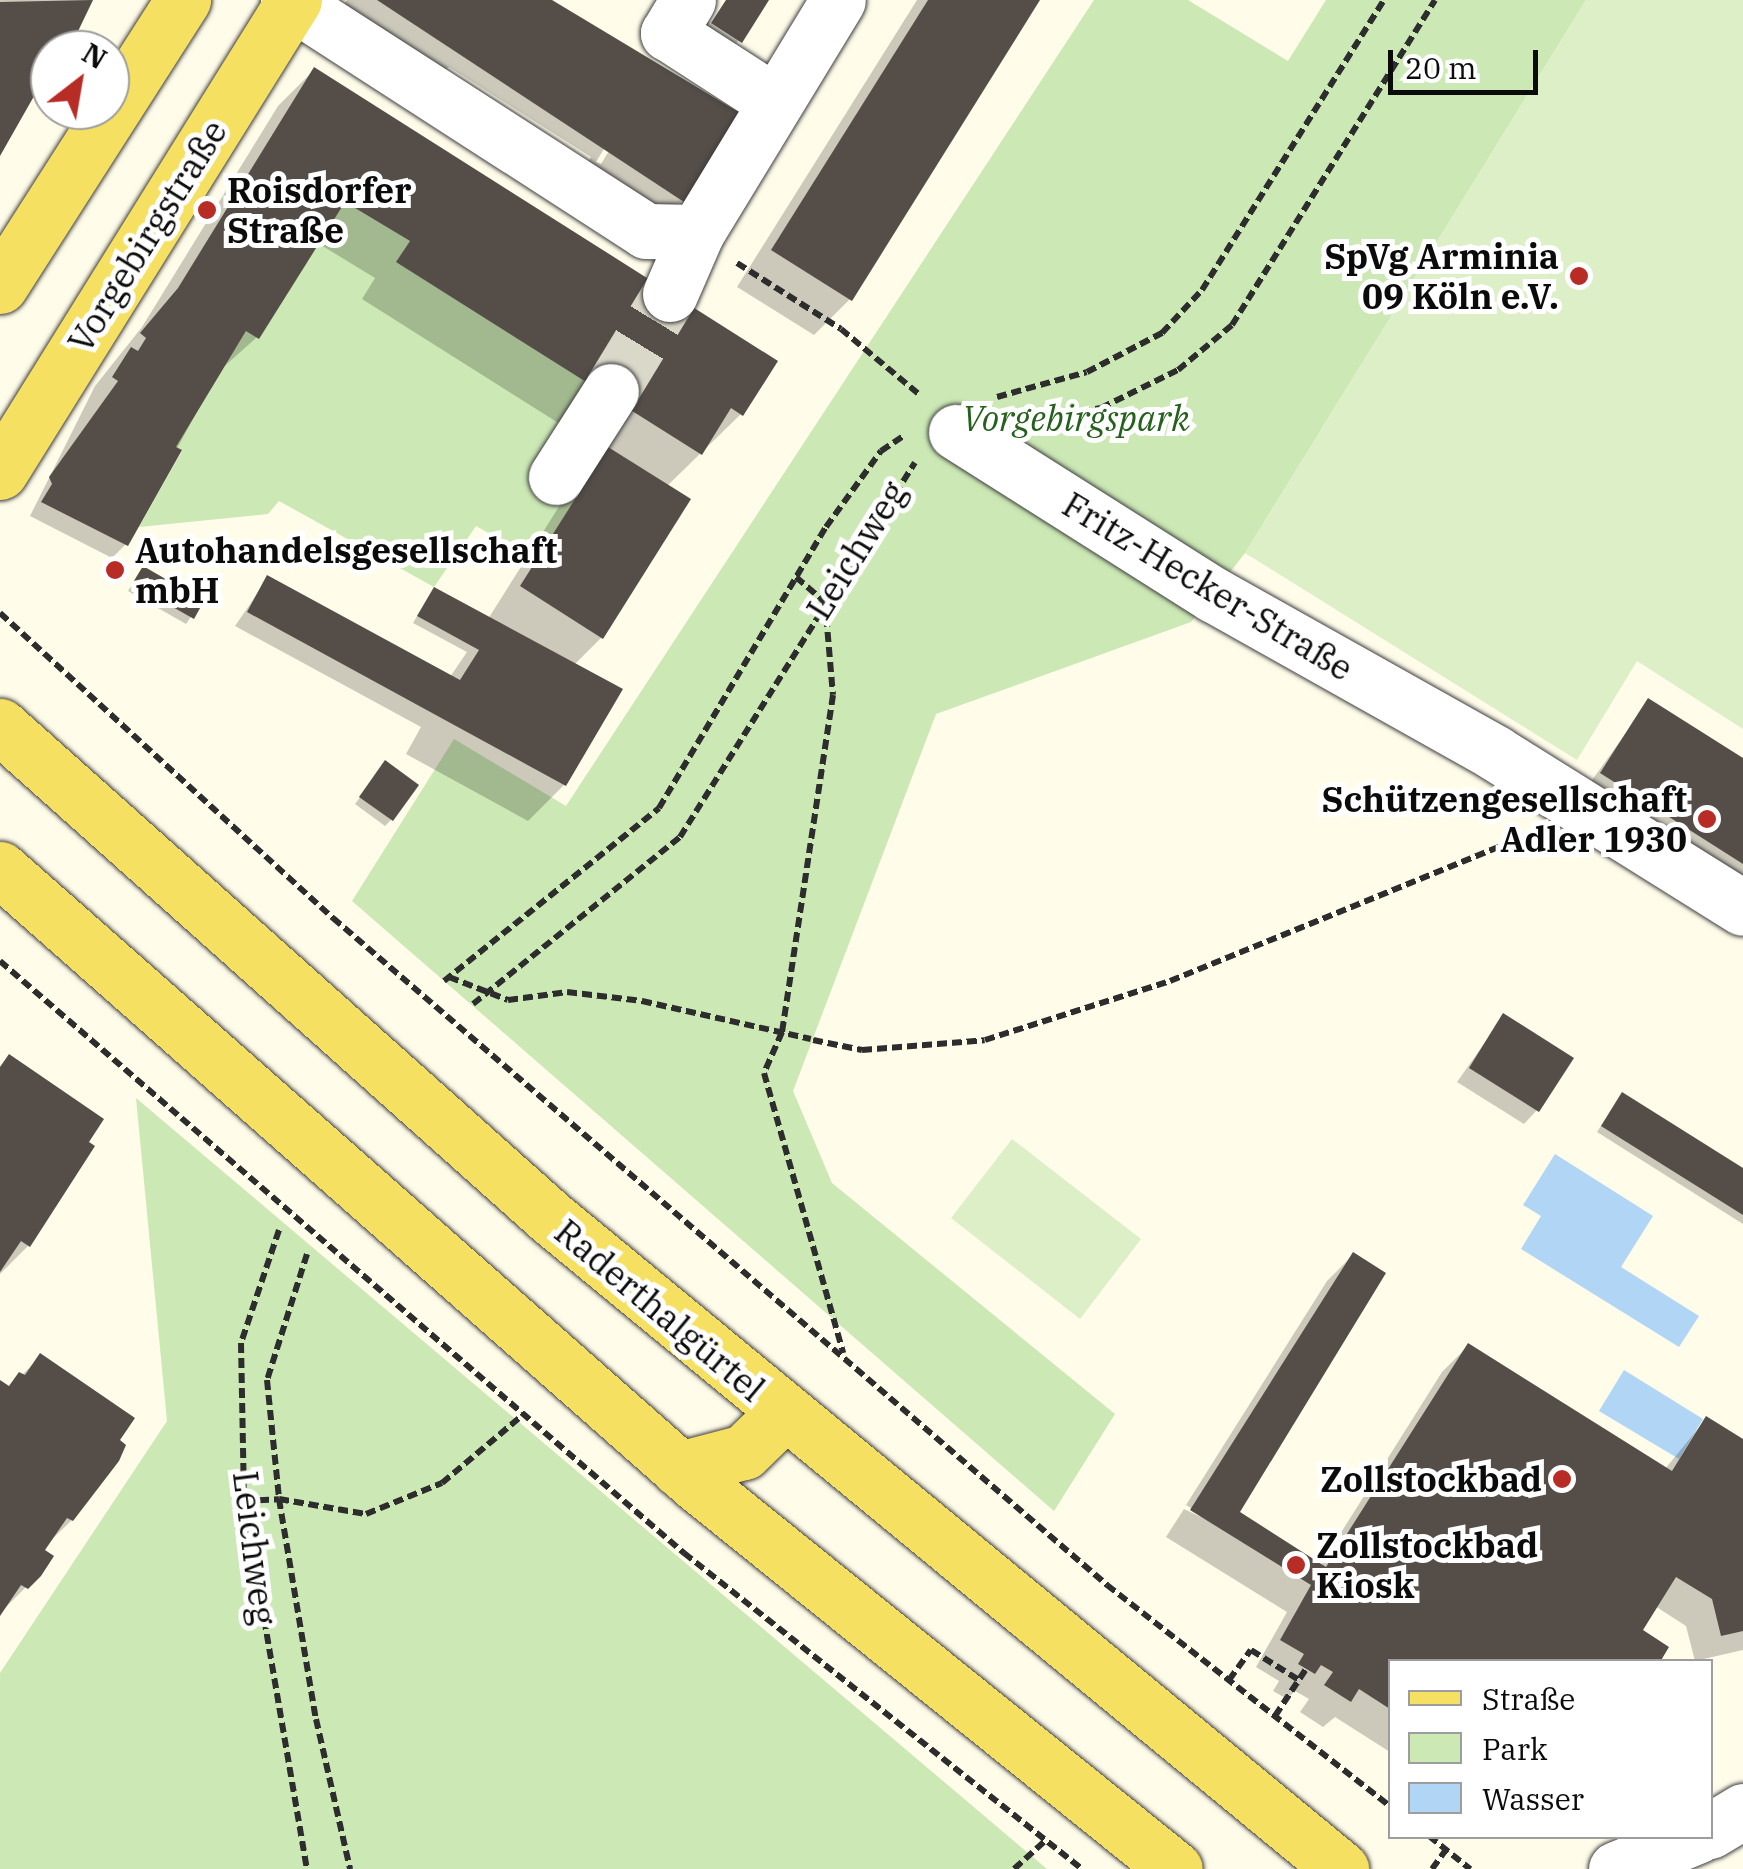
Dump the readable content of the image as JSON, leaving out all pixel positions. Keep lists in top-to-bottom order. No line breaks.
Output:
{"streets":{"main road":["Vorgebirgstraße","Raderthalgürtel"],"street":["Fritz-Hecker-Straße"],"path":["Leichweg"]},"crossings":[["Leichweg","Fritz-Hecker-Straße"]],"parks":["Vorgebirgspark"],"places":["Roisdorfer Straße","SpVg Arminia 09 Köln e.V.","Autohandelsgesellschaft mbH","Schützengesellschaft Adler 1930","Zollstockbad","Zollstockbad Kiosk"],"legend":["Straße","Park","Wasser"],"scale_bar":"20 m","north":"top right"}
